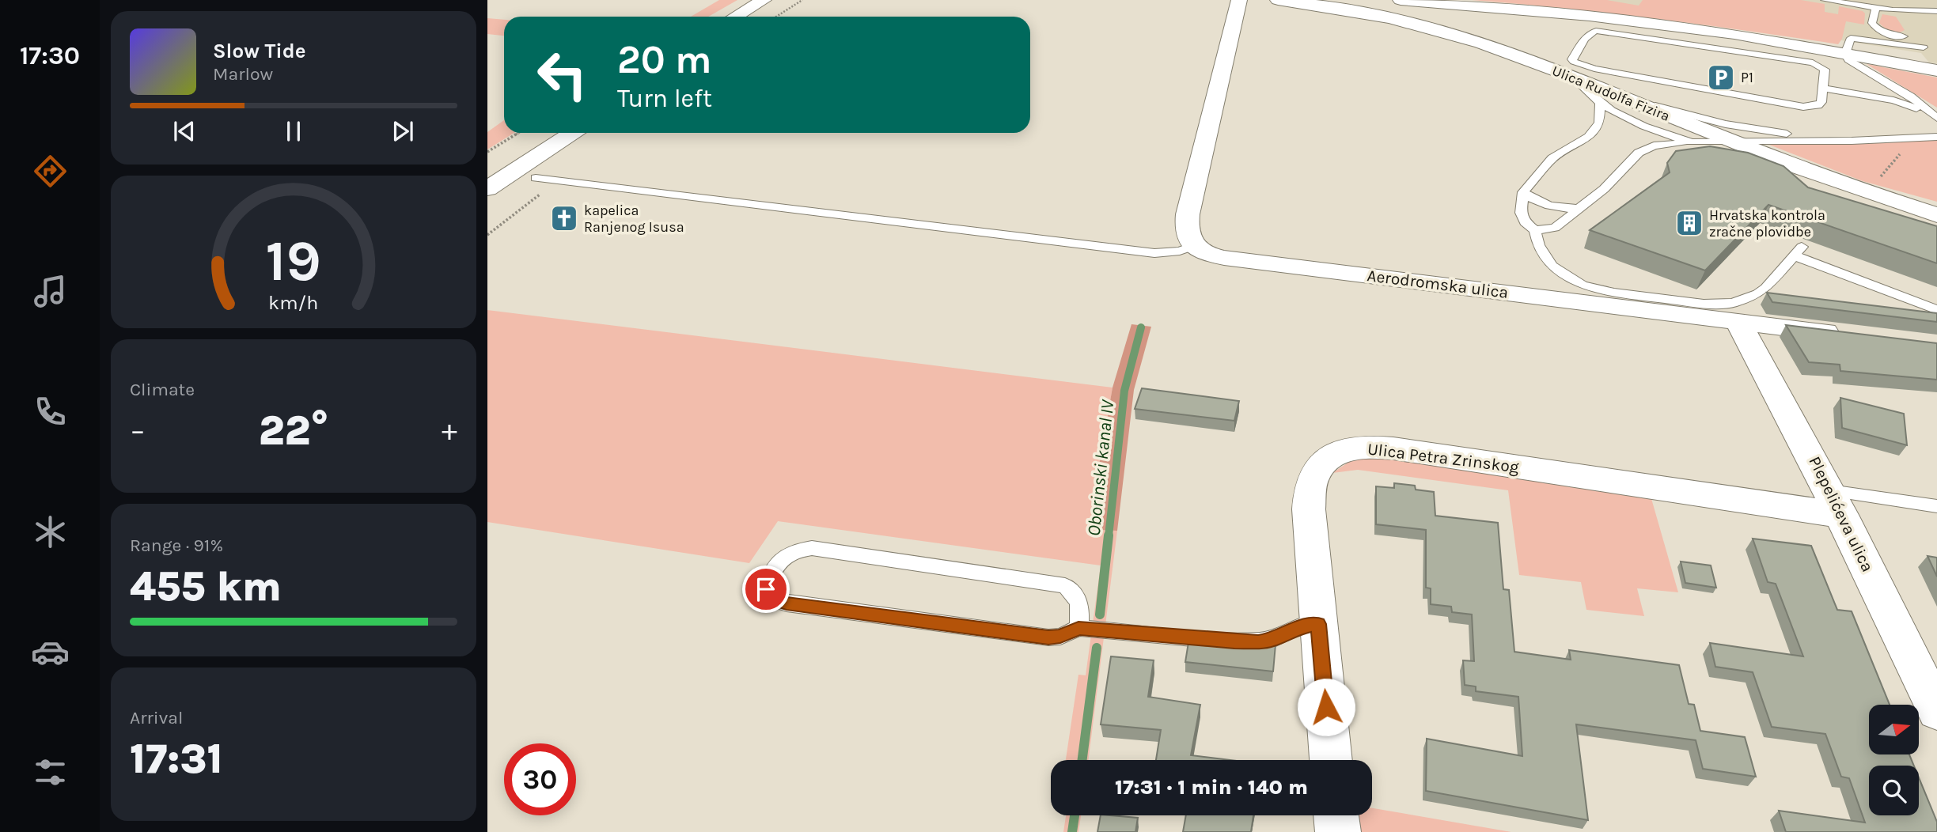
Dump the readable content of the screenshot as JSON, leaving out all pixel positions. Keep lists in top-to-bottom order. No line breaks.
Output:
{"streets":{"street":["Ulica Rudolfa Fizira","Aerodromska ulica","Ulica Petra Zrinskog","Plepelićeva ulica"]},"crossings":[["Aerodromska ulica","Plepelićeva ulica"],["Ulica Petra Zrinskog","Plepelićeva ulica"]],"water":["Oborinski kanal IV"],"places":{"parking":["P1"],"church":["kapelica Ranjenog Isusa"],"building":["Hrvatska kontrola zračne plovidbe"]},"north":"right","page":{"tabs":"17:30","turn":["20 m","Turn left"],"song":["Slow Tide","Marlow"],"tile":["Climate",["Range · 91%","455 km"],["Arrival","17:31"]],"heat":["−","22°","+"],"limit":"30","trip":"17:31 · 1 min · 140 m","gauge":["19","km/h"]}}
